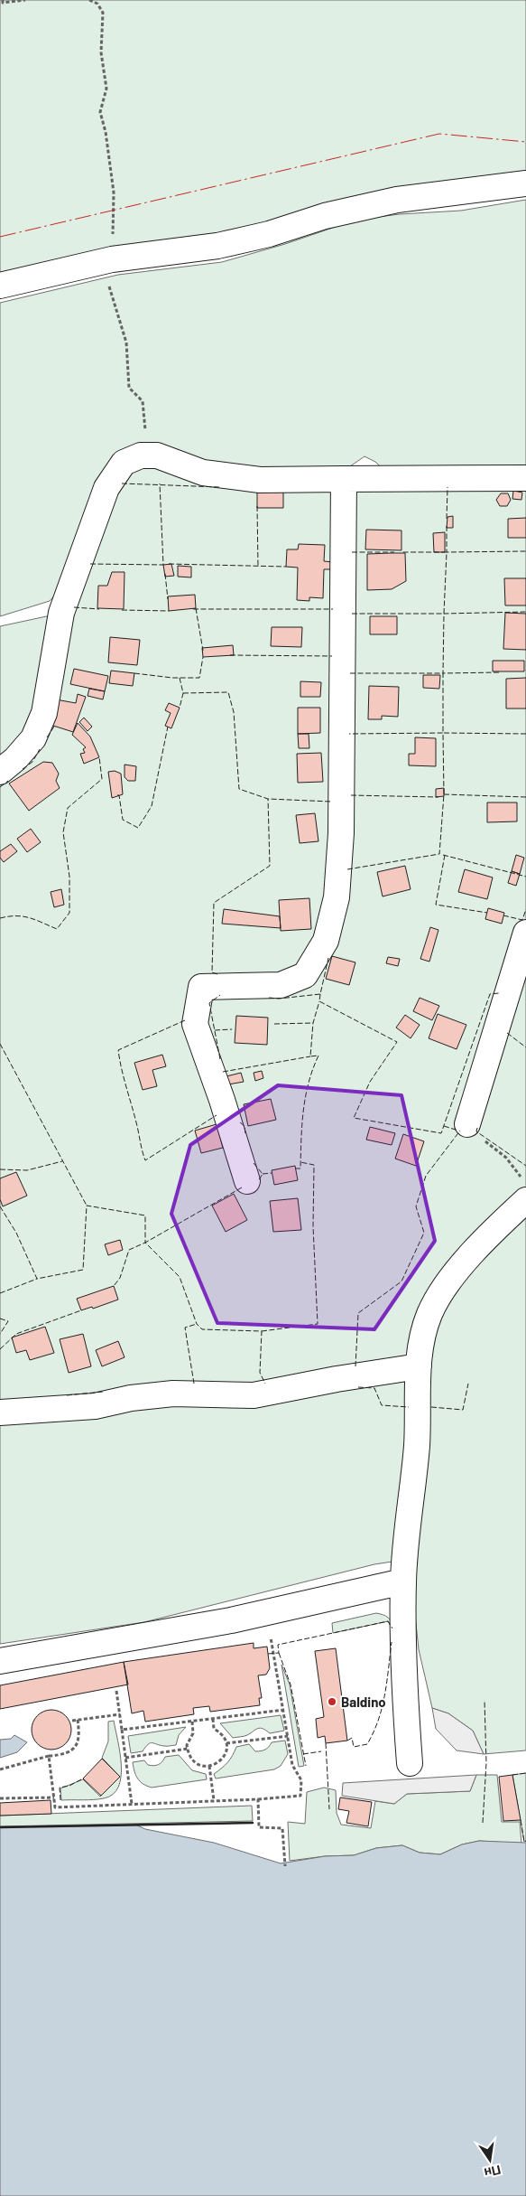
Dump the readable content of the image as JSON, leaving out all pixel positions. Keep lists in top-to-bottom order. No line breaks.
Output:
{"places":["Baldino"],"north":"bottom"}
